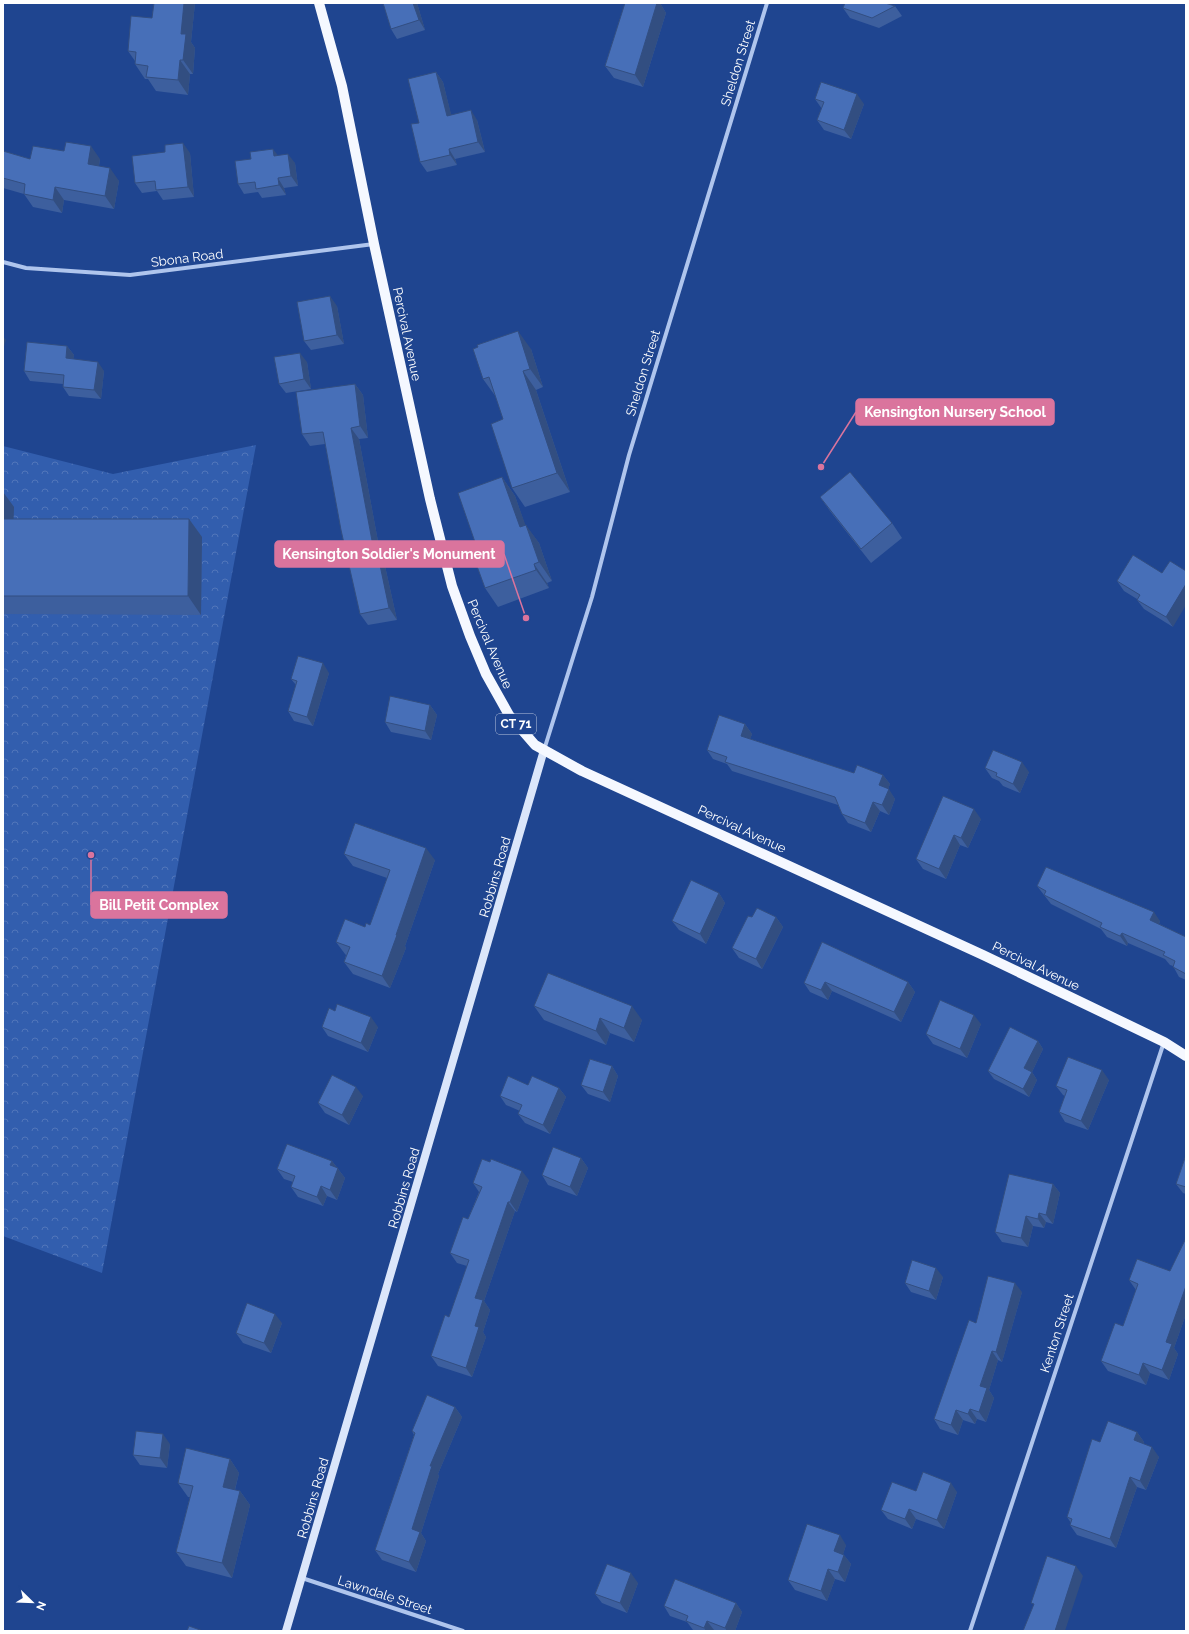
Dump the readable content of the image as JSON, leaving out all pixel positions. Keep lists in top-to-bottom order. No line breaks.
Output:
{"streets":{"main road":["Percival Avenue","CT 71"],"street":["Sheldon Street","Sbona Road","Robbins Road","Kenton Street","Lawndale Street"]},"crossings":[["Sheldon Street","Percival Avenue"],["Sheldon Street","Robbins Road"],["Sbona Road","Percival Avenue"],["Percival Avenue","Robbins Road"],["Percival Avenue","Kenton Street"],["Robbins Road","Lawndale Street"]],"places":["Kensington Nursery School","Kensington Soldier's Monument","Bill Petit Complex"],"north":"bottom right"}
